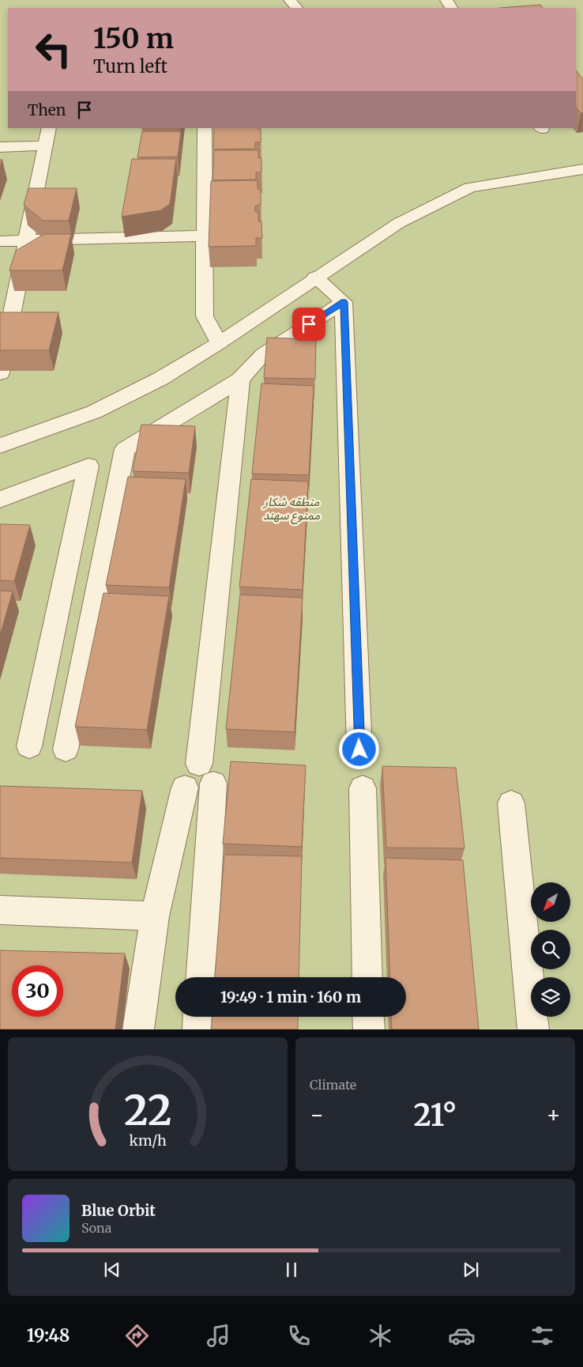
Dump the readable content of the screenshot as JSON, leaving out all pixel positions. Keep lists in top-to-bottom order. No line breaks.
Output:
{"parks":["منطقه شکار ممنوع سهند"],"north":"bottom left","page":{"turn":["150 m","Turn left"],"then":"Then","limit":"30","trip":"19:49 · 1 min · 160 m","tile":"Climate","heat":["−","21°","+"],"song":["Blue Orbit","Sona"],"tabs":"19:48","gauge":["22","km/h"]}}
